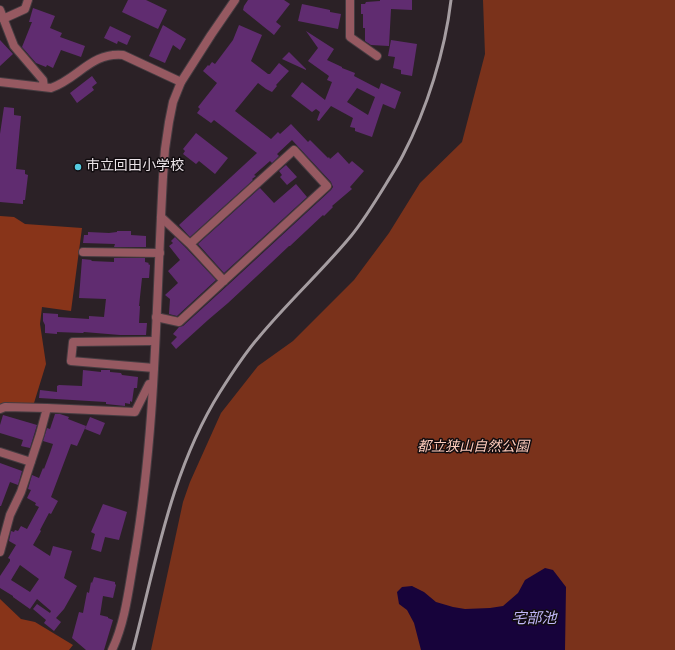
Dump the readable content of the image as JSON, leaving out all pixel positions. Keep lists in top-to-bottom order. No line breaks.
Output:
{"water":["宅部池"],"parks":["都立狭山自然公園"],"places":["市立回田小学校"]}
